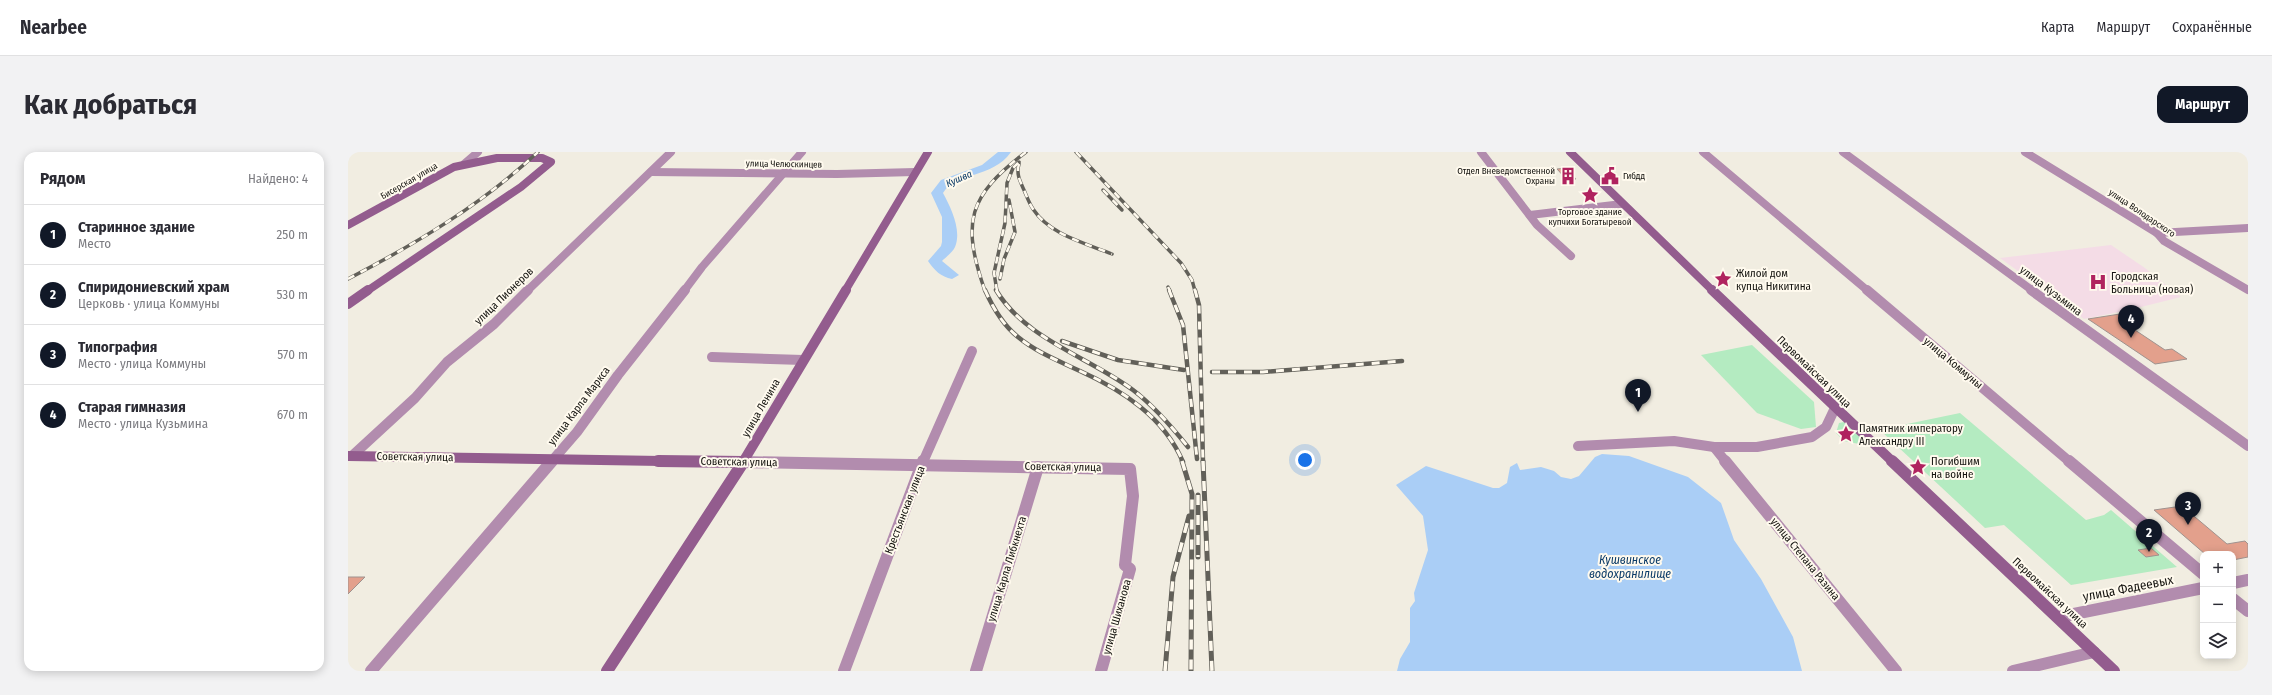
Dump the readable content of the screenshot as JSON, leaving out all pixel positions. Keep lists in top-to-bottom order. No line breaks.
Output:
{"streets":{"main road":["Бисерская улица","Первомайская улица","улица Ленина","Советская улица"],"street":["улица Челюскинцев","улица Володарского","улица Кузьмина","улица Пионеров","улица Коммуны","улица Карла Маркса","Крестьянская улица","улица Степана Разина","улица Карла Либкнехта","улица Фадеевых","улица Шиханова"]},"crossings":[["улица Челюскинцев","улица Пионеров"],["улица Челюскинцев","улица Карла Маркса"],["улица Челюскинцев","улица Ленина"],["улица Пионеров","Советская улица"],["Первомайская улица","улица Фадеевых"],["улица Карла Маркса","Советская улица"],["улица Ленина","Советская улица"],["Советская улица","Крестьянская улица"],["Советская улица","улица Карла Либкнехта"],["Советская улица","улица Шиханова"]],"water":["Кушва","Кушвинское водохранилище"],"places":{"building":["Отдел Вневедомственной Охраны"],"public building":["Гибдд"],"place":["Торговое здание купчихи Богатыревой","Жилой дом купца Никитина","Памятник императору Александру III","Погибшим на войне"],"hospital":["Городская Больница (новая)"]},"page":{"header":"Nearbee","nav":["Карта","Маршрут","Сохранённые"],"buttons":"Маршрут","title":"Как добраться","heading":["Рядом","Найдено: 4"],"list":[{"mark":"1","name":"Старинное здание","note":"Место","value":"250 m"},{"mark":"2","name":"Спиридониевский храм","note":"Церковь · улица Коммуны","value":"530 m"},{"mark":"3","name":"Типография","note":"Место · улица Коммуны","value":"570 m"},{"mark":"4","name":"Старая гимназия","note":"Место · улица Кузьмина","value":"670 m"}],"pins":["4","1","3","2"],"map_buttons":["+","−"]}}
